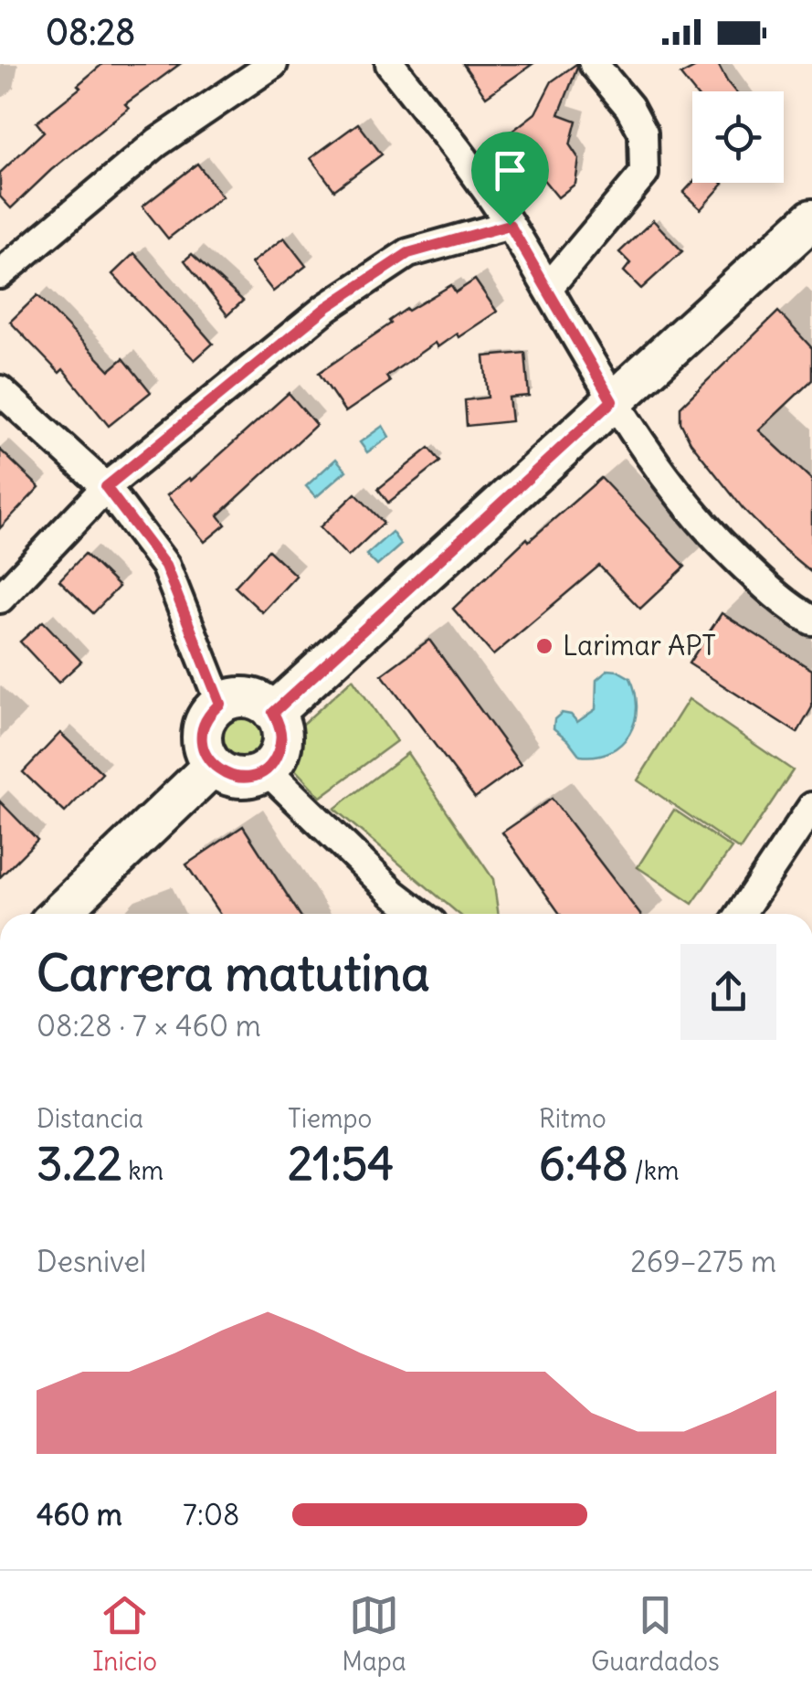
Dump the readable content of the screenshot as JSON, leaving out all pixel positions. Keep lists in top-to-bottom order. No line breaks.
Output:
{"places":["Larimar APT"],"page":{"status":"08:28","heading":["Carrera matutina","08:28 · 7 × 460 m"],"stats":[["Distancia","3.22 km"],["Tiempo","21:54"],["Ritmo","6:48 /km"]],"chart":["Desnivel","269–275 m"],"list":[{"name":"460 m","note":"7:08"}],"tabs":["Inicio","Mapa","Guardados"]}}
